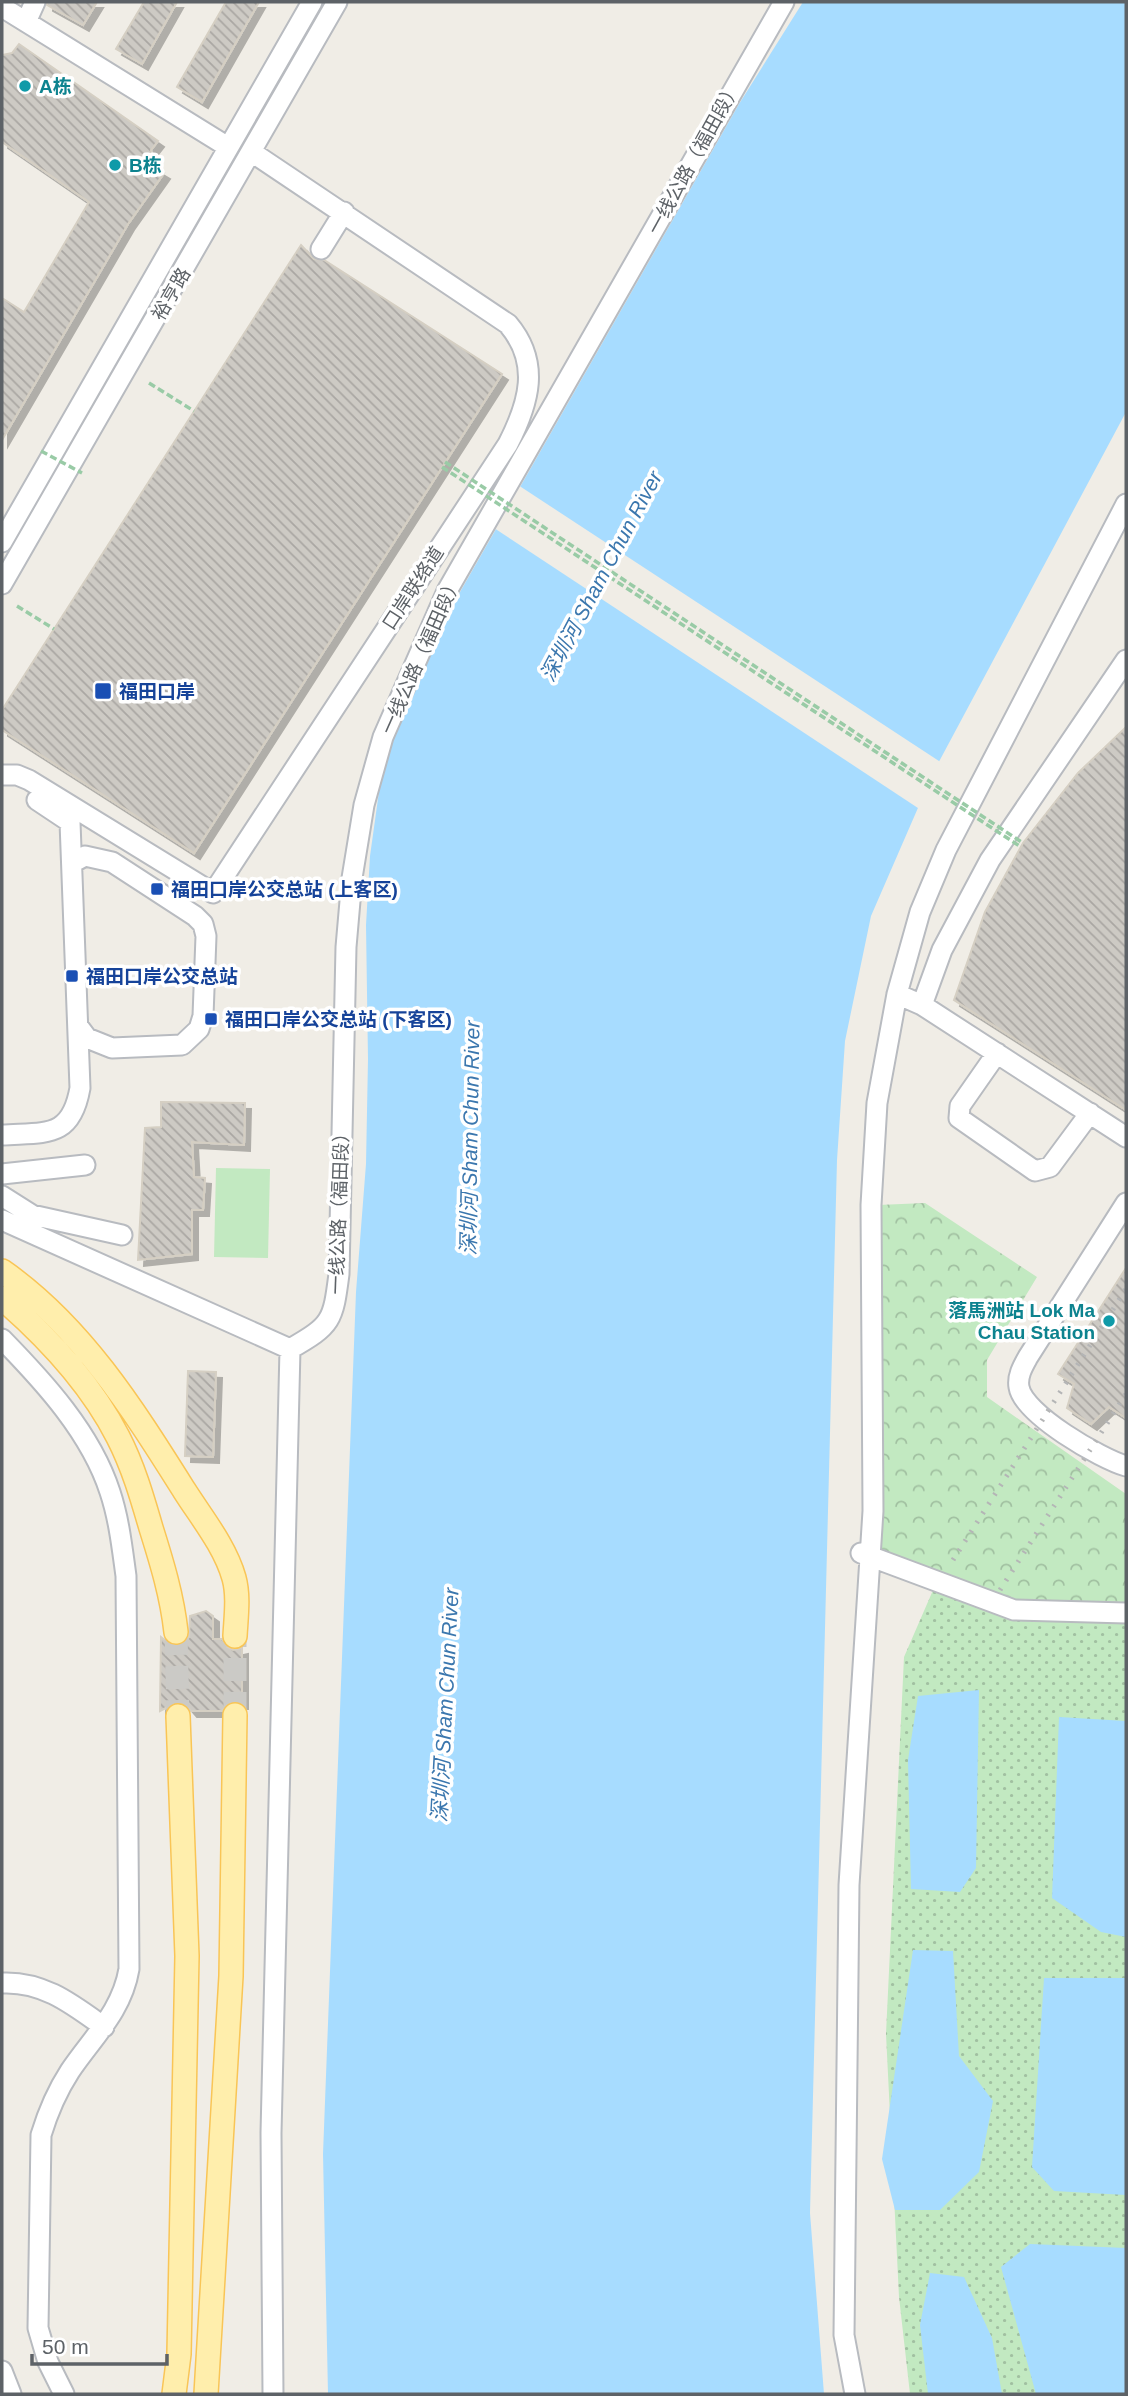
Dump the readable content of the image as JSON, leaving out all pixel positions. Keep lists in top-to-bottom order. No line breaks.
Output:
{"streets":{"street":["一线公路（福田段）","裕亨路","口岸联络道"]},"crossings":[["裕亨路","口岸联络道"]],"water":["深圳河 Sham Chun River"],"places":{"other":["A栋","B栋","落馬洲站 Lok Ma Chau Station"],"transit":["福田口岸","福田口岸公交总站 (上客区)","福田口岸公交总站","福田口岸公交总站 (下客区)"]},"scale_bar":"50 m"}
